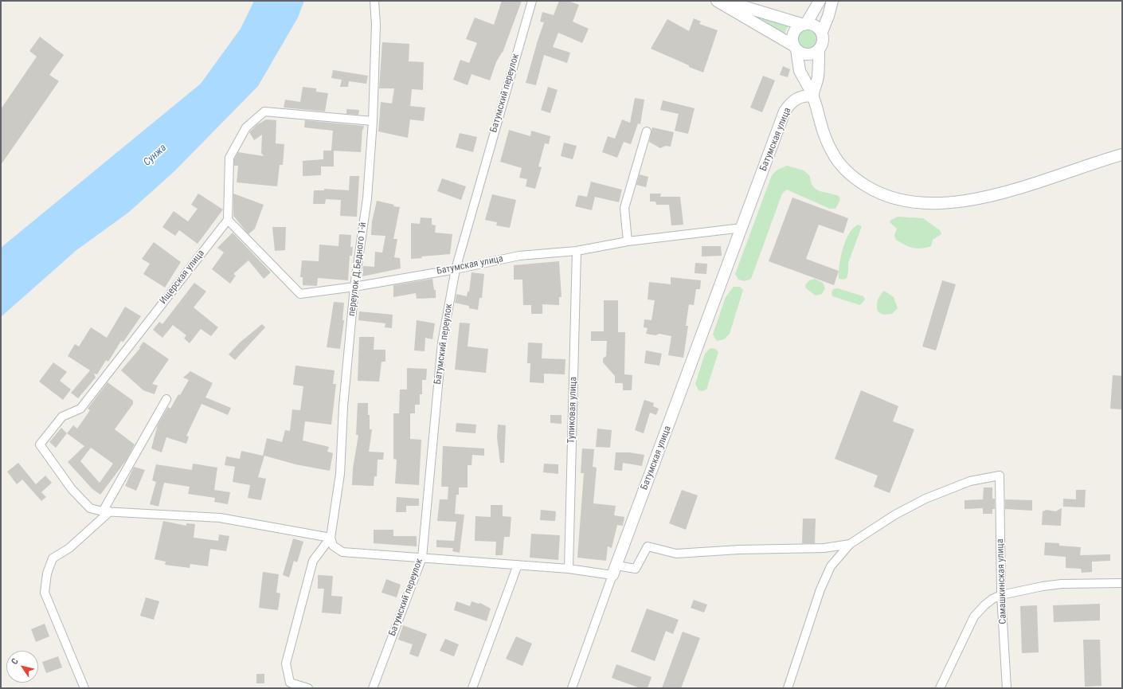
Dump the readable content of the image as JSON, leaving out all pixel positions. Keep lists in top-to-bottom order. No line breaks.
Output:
{"streets":{"street":["Батумский переулок","Батумская улица","переулок Д.Бедного 1-й","Ищерская улица","Тупиковая улица","Самашкинская улица"]},"crossings":[["Батумский переулок","Батумская улица"],["Батумская улица","переулок Д.Бедного 1-й"],["Батумская улица","Ищерская улица"],["Батумская улица","Тупиковая улица"]],"water":["Сунжа"],"north":"top left"}
